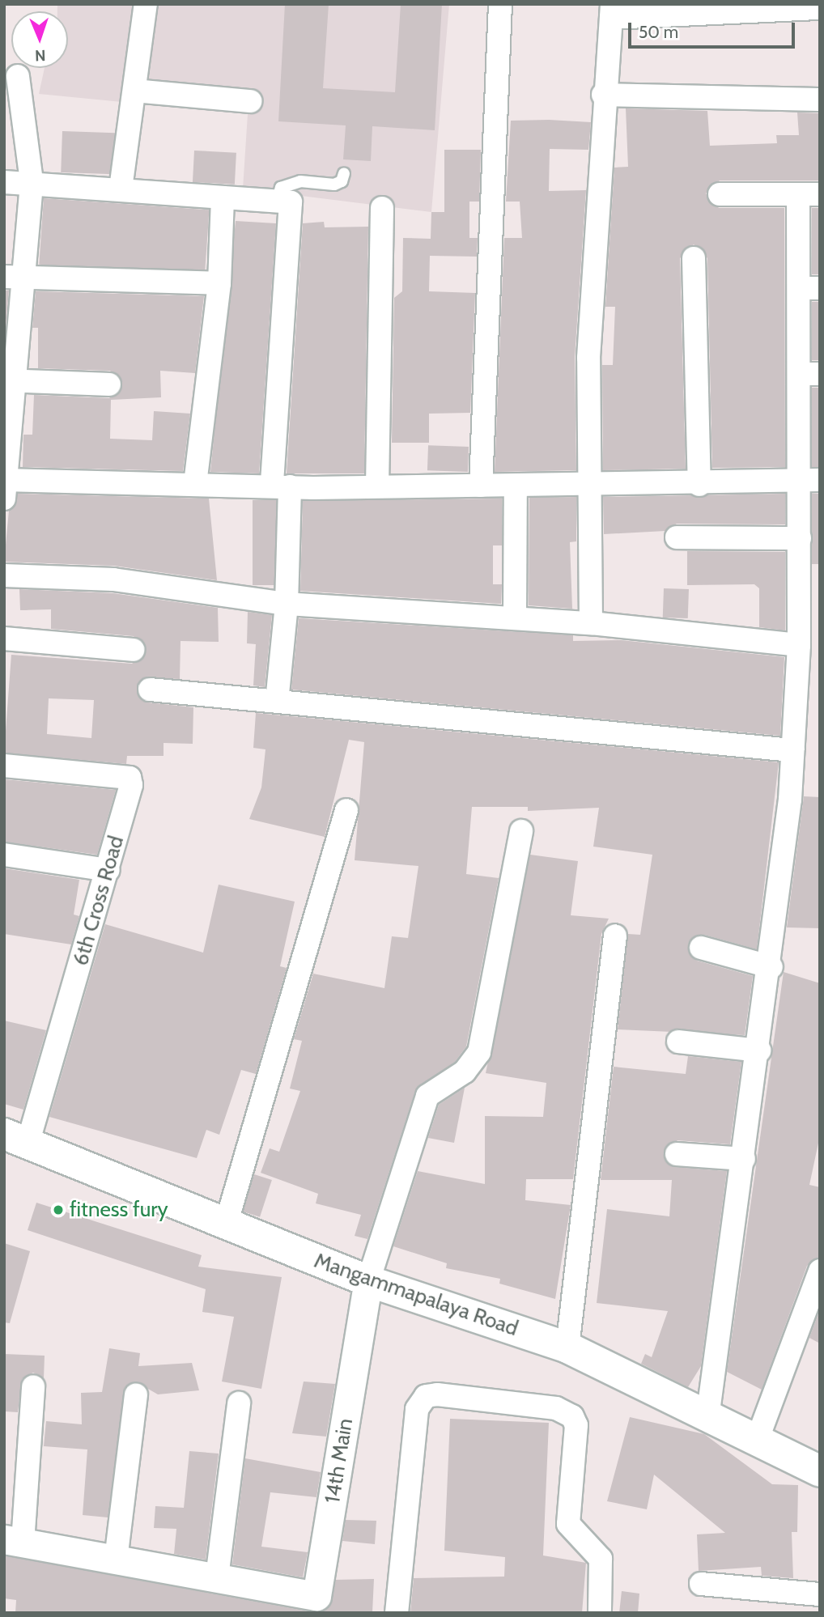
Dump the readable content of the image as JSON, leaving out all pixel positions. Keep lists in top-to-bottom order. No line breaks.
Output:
{"streets":{"main road":["Mangammapalaya Road"],"street":["6th Cross Road","14th Main"]},"crossings":[["6th Cross Road","Mangammapalaya Road"],["Mangammapalaya Road","14th Main"]],"places":["fitness fury"],"scale_bar":"50 m","north":"bottom"}
